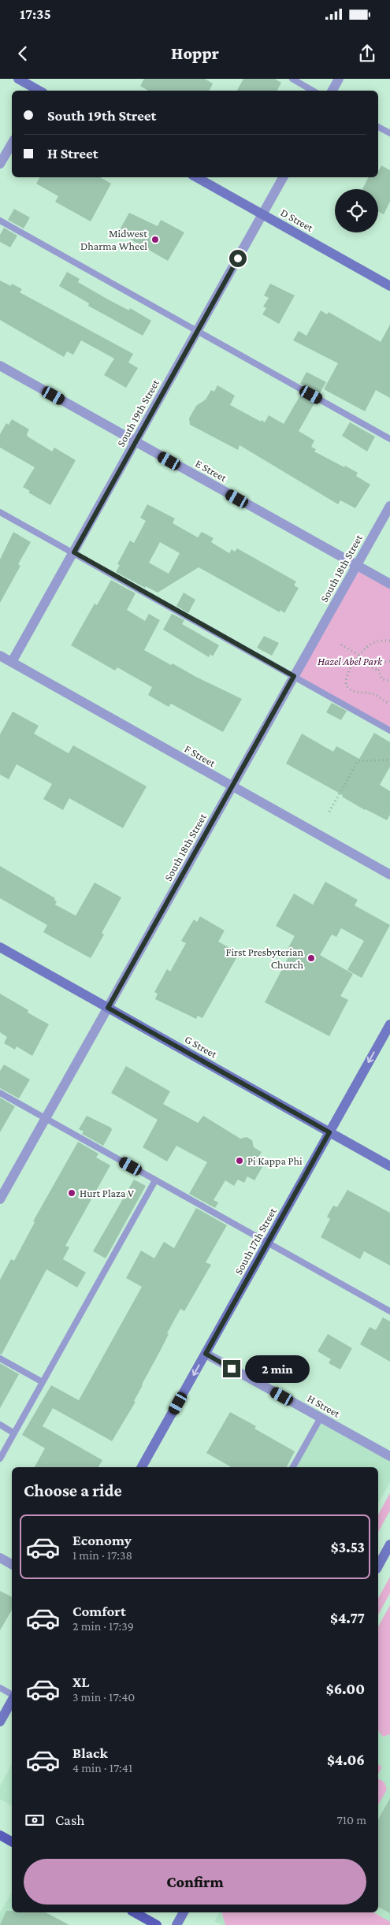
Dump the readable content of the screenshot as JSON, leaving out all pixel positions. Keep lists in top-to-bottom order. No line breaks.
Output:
{"streets":{"street":["D Street","South 19th Street","E Street","South 18th Street","F Street","G Street","South 17th Street","H Street"]},"crossings":[["D Street","South 19th Street"],["South 19th Street","E Street"],["South 19th Street","F Street"],["E Street","South 18th Street"],["South 18th Street","F Street"],["South 18th Street","G Street"],["G Street","South 17th Street"],["South 17th Street","H Street"]],"one_way":["South 17th Street"],"parks":["Hazel Abel Park"],"places":["Midwest Dharma Wheel","First Presbyterian Church","Pi Kappa Phi","Hurt Plaza V"],"page":{"status":"17:35","header":"Hoppr","banner":["South 19th Street","H Street"],"bubble":"2 min","heading":"Choose a ride","list":[{"name":"Economy","note":"1 min · 17:38","value":"$3.53"},{"name":"Comfort","note":"2 min · 17:39","value":"$4.77"},{"name":"XL","note":"3 min · 17:40","value":"$6.00"},{"name":"Black","note":"4 min · 17:41","value":"$4.06"}],"pay":["Cash","710 m"],"buttons":"Confirm"}}
